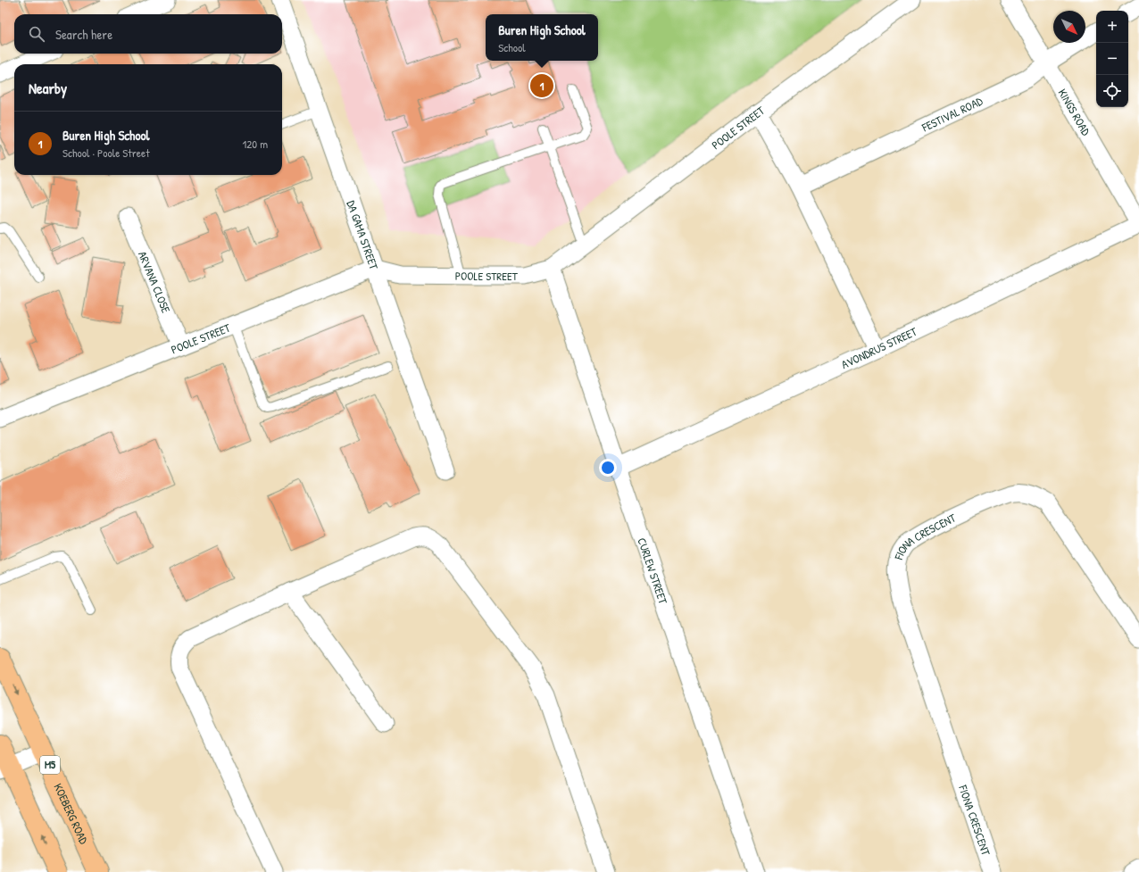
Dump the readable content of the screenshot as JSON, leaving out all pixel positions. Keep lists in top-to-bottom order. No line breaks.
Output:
{"streets":{"main road":["M5","KOEBERG ROAD"],"street":["KINGS ROAD","FESTIVAL ROAD","POOLE STREET","DA GAMA STREET","ARVANA CLOSE","AVONDRUS STREET","FIONA CRESCENT","CURLEW STREET"]},"crossings":[["KINGS ROAD","FESTIVAL ROAD"],["KINGS ROAD","AVONDRUS STREET"],["POOLE STREET","DA GAMA STREET"],["POOLE STREET","ARVANA CLOSE"],["POOLE STREET","CURLEW STREET"],["AVONDRUS STREET","CURLEW STREET"]],"one_way":["KOEBERG ROAD"],"north":"bottom right","page":{"map_buttons":["+","−"],"popup":["Buren High School","School"],"search":"Search here","heading":"Nearby","pins":"1","list":[{"mark":"1","name":"Buren High School","note":"School · Poole Street","value":"120 m"}]}}
